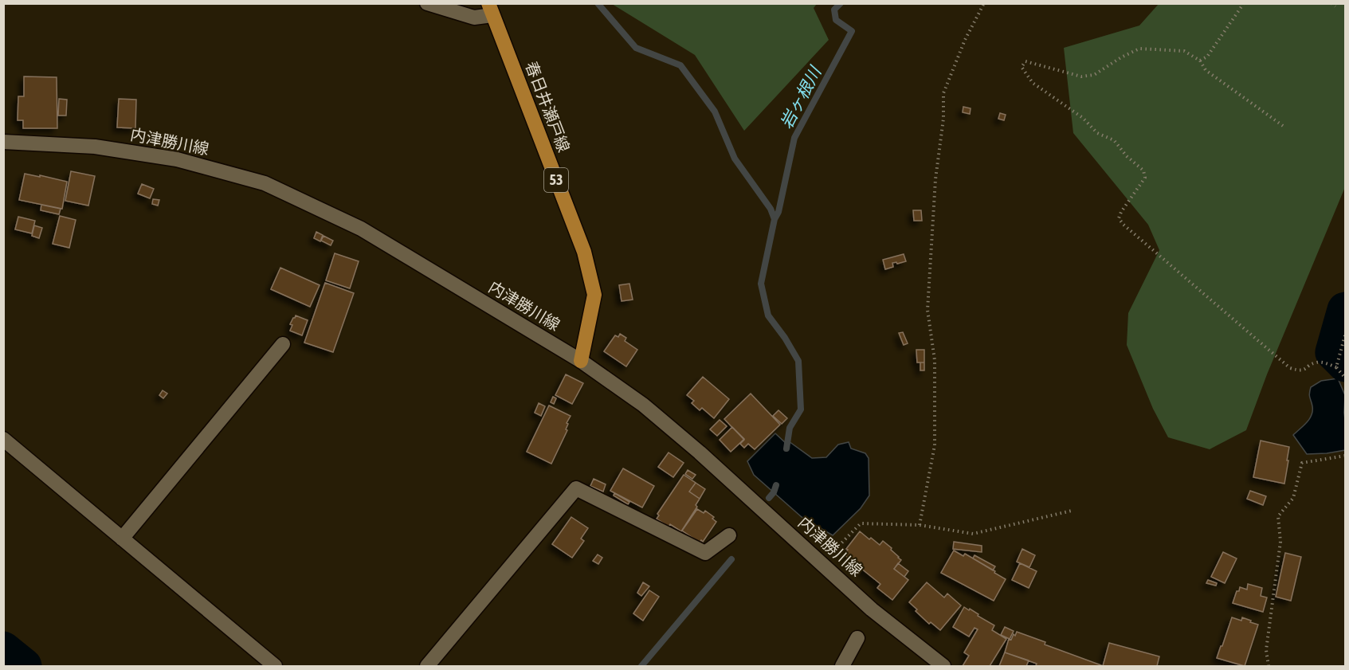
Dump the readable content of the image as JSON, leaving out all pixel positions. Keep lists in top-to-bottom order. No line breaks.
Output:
{"streets":{"main road":["春日井瀬戸線","53"],"street":["内津勝川線"]},"crossings":[["春日井瀬戸線","内津勝川線"]],"water":["岩ヶ根川"]}
